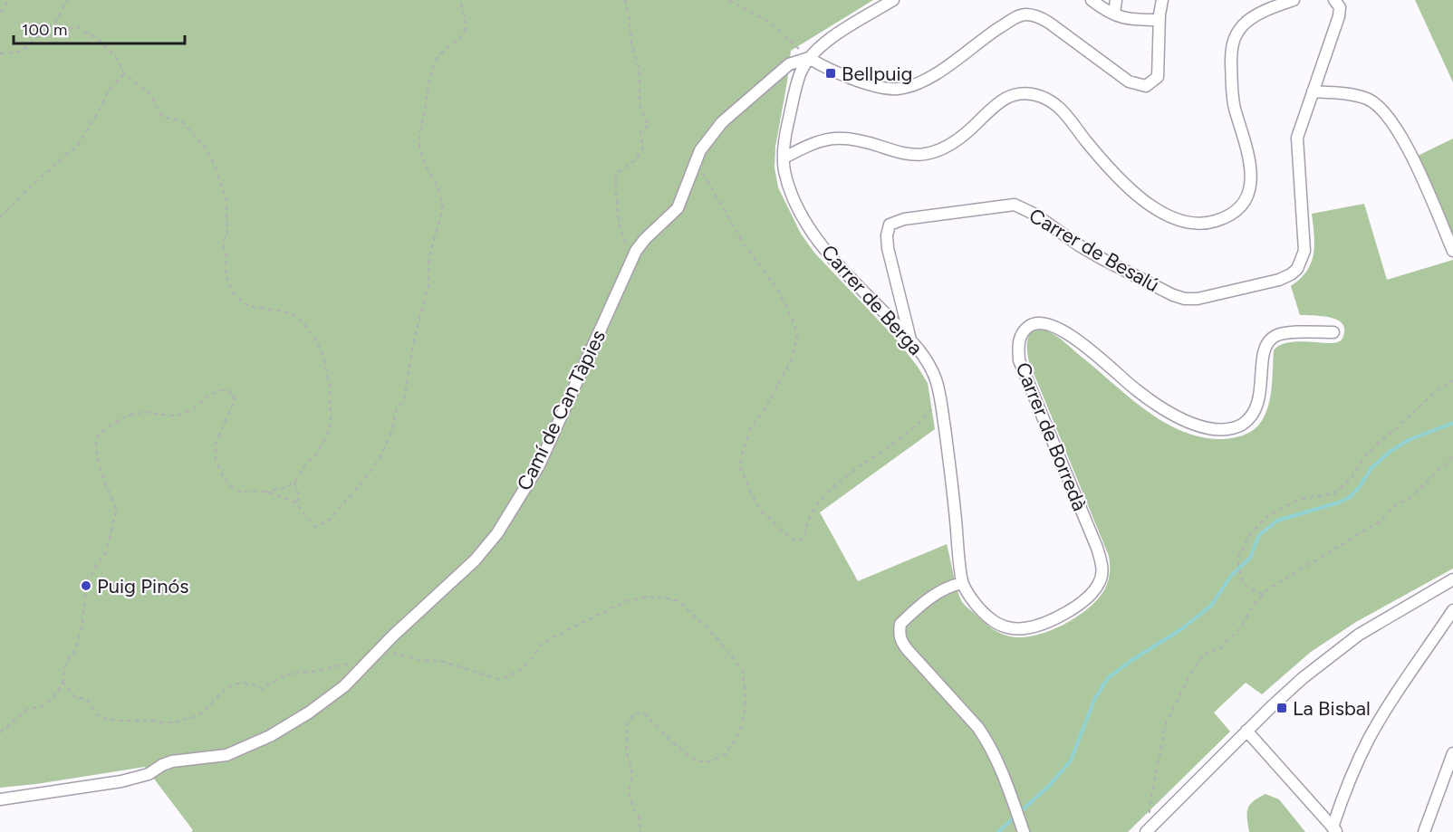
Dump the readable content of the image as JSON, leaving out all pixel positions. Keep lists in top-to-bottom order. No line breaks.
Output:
{"streets":{"street":["Carrer de Besalú","Carrer de Berga","Camí de Can Tàpies","Carrer de Borredà"]},"crossings":[["Carrer de Besalú","Carrer de Berga"],["Carrer de Berga","Camí de Can Tàpies"],["Carrer de Berga","Carrer de Borredà"]],"places":{"transit":["Bellpuig","La Bisbal"],"other":["Puig Pinós"]},"scale_bar":"100 m"}
